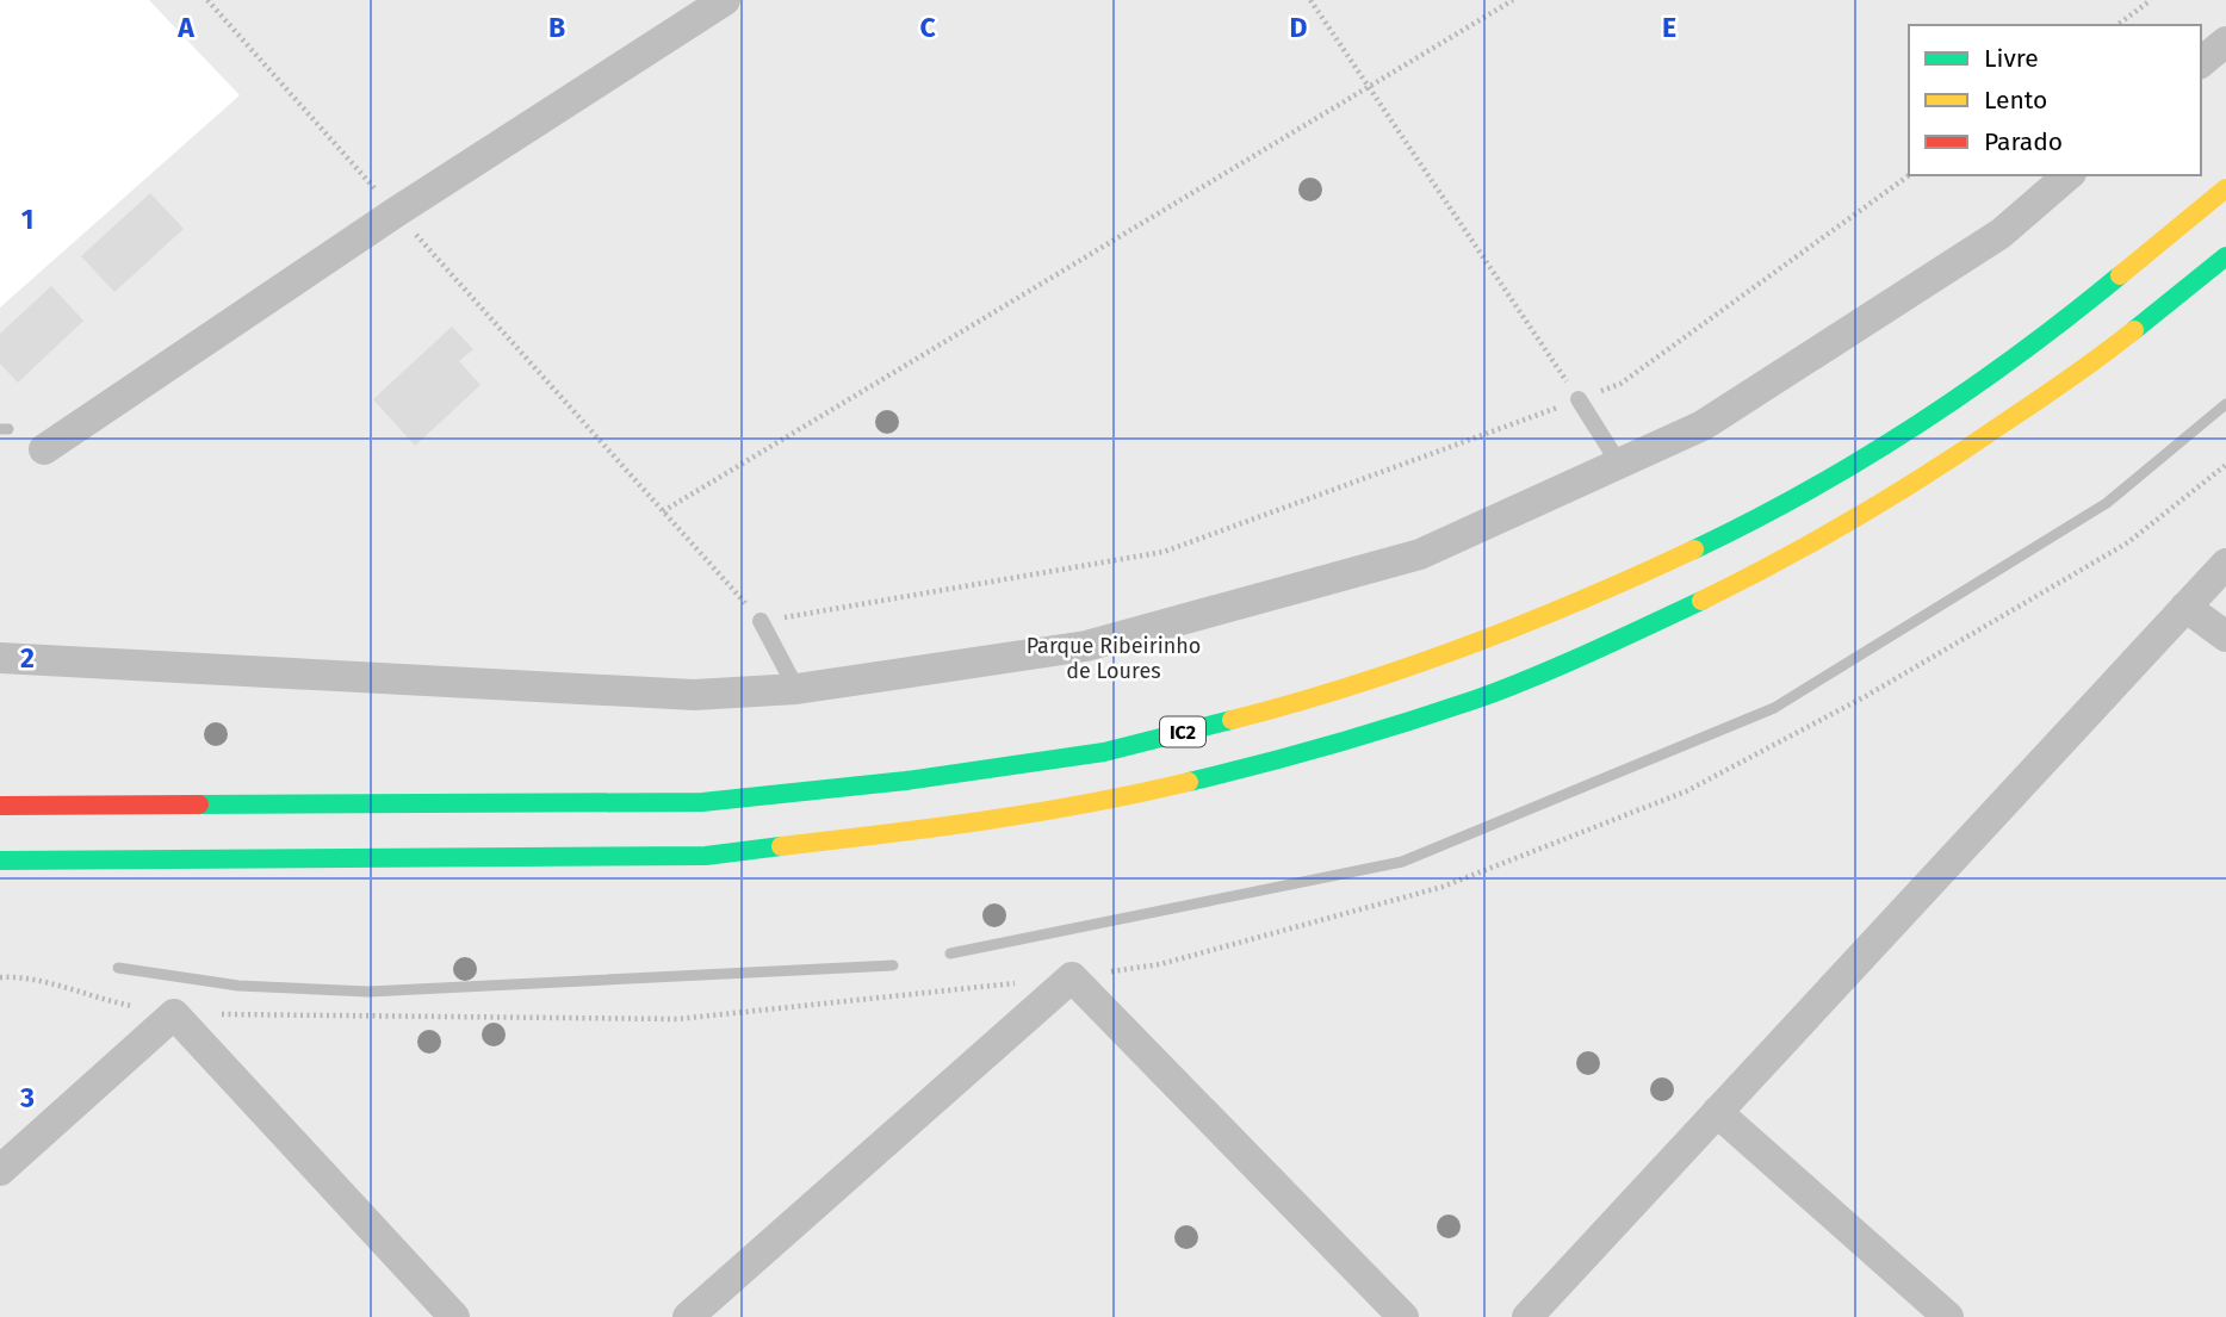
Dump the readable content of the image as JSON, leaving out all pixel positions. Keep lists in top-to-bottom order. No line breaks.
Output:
{"streets":{"highway":["IC2"]},"parks":["Parque Ribeirinho de Loures"],"legend":["Livre","Lento","Parado"],"grid":{"columns":["A","B","C","D","E"],"rows":["1","2","3"]}}
